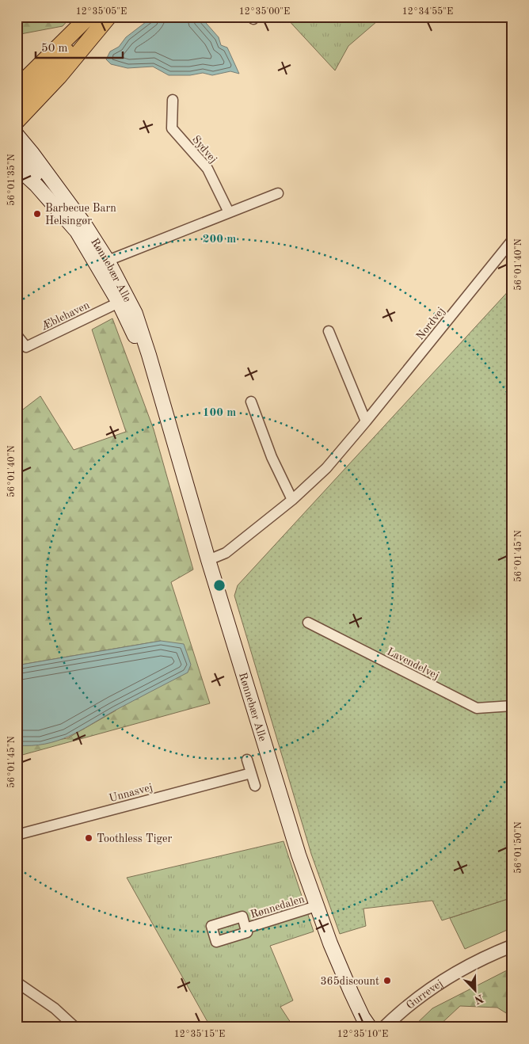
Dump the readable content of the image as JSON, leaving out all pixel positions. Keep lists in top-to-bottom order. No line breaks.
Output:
{"streets":{"main road":["Rønnebær Alle"],"street":["Sydvej","Æblehaven","Nordvej","Lavendelvej","Unnasvej","Rønnedalen","Gurrevej"]},"crossings":[["Rønnebær Alle","Æblehaven"],["Rønnebær Alle","Nordvej"],["Rønnebær Alle","Rønnedalen"]],"places":["Barbecue Barn Helsingør","Toothless Tiger","365discount"],"scale_bar":"50 m","north":"bottom right","coordinates":["12°35'05\"E","12°35'00\"E","12°34'55\"E","56°01'35\"N","56°01'40\"N","56°01'45\"N","56°01'50\"N","12°35'15\"E","12°35'10\"E"],"rings":["200 m","100 m"]}
